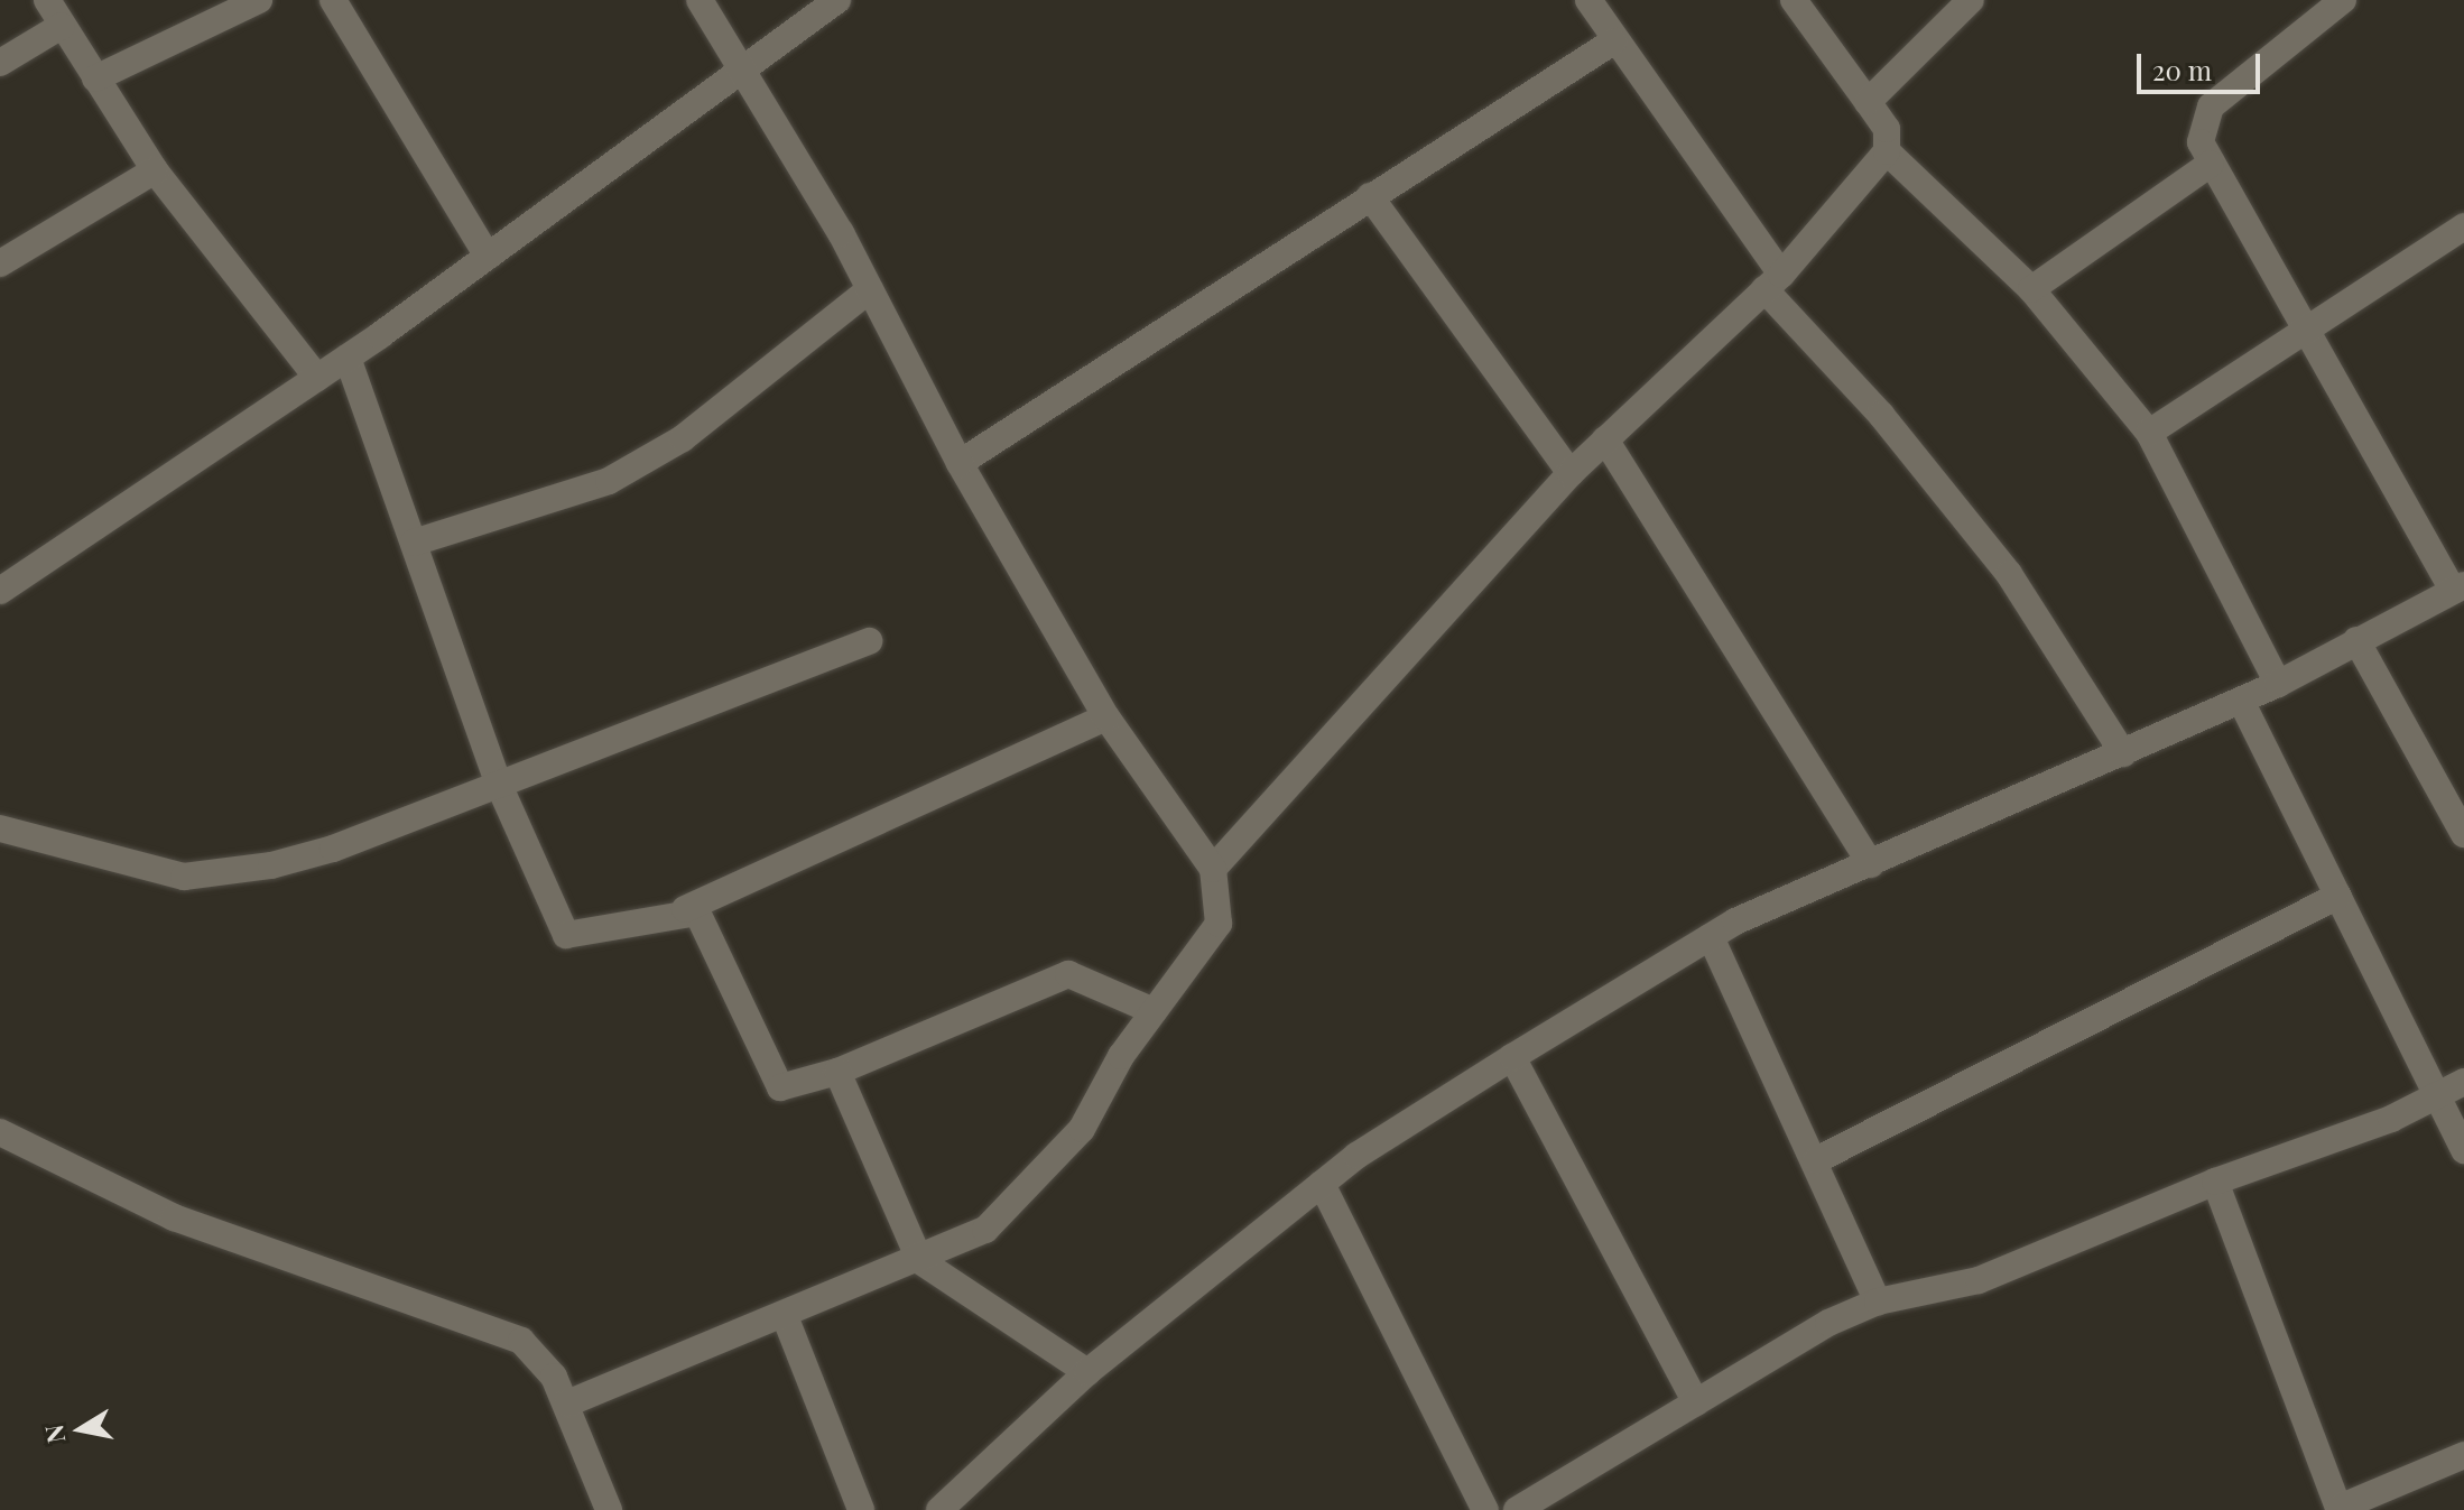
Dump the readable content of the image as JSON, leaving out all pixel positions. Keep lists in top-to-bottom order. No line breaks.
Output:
{"scale_bar":"20 m","north":"left"}
